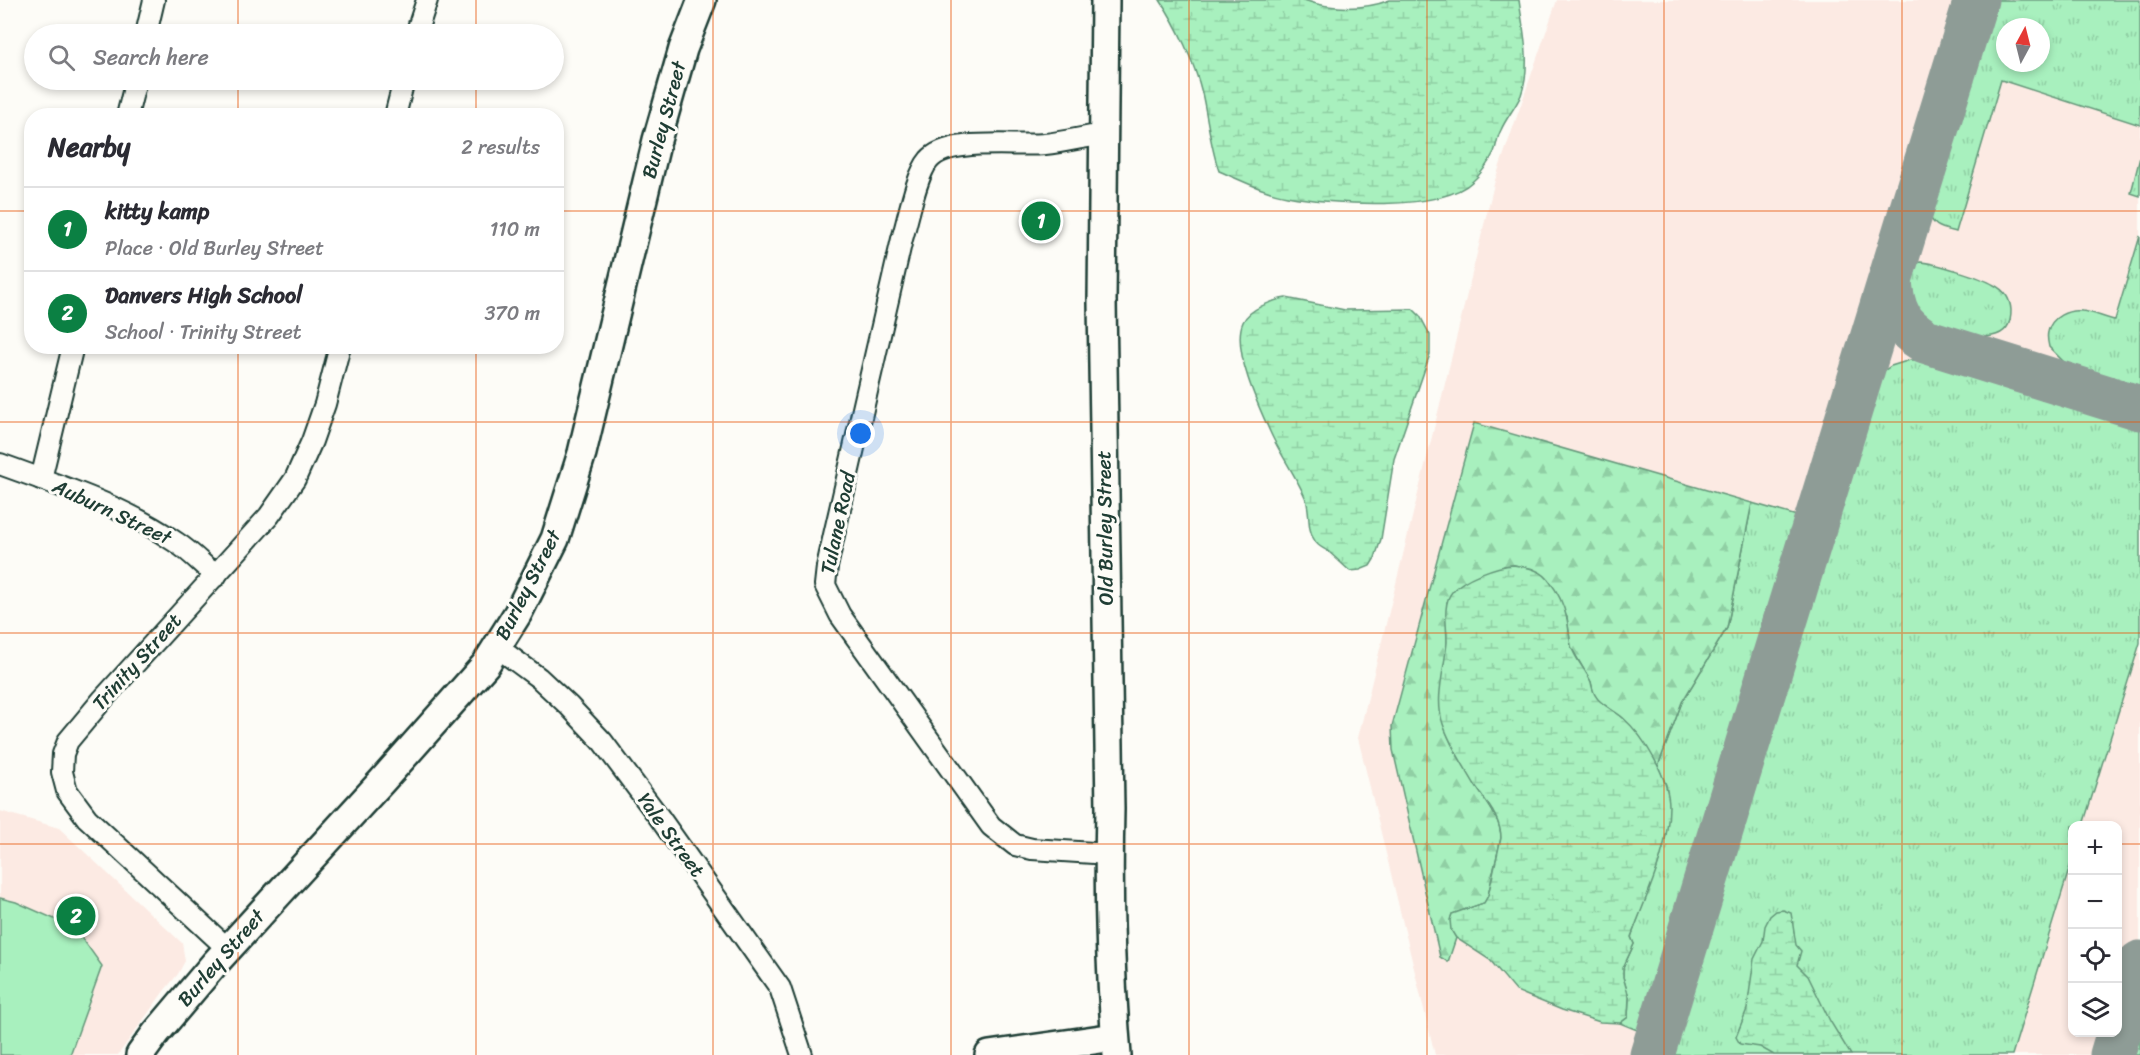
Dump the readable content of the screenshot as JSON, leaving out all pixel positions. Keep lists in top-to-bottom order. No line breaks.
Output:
{"streets":{"main road":["Burley Street","Old Burley Street"],"street":["Auburn Street","Tulane Road","Trinity Street","Yale Street"]},"crossings":[["Burley Street","Trinity Street"],["Burley Street","Yale Street"],["Auburn Street","Trinity Street"],["Tulane Road","Old Burley Street"]],"north":"top","page":{"search":"Search here","heading":["Nearby","2 results"],"list":[{"mark":"1","name":"kitty kamp","note":"Place · Old Burley Street","value":"110 m"},{"mark":"2","name":"Danvers High School","note":"School · Trinity Street","value":"370 m"}],"pins":["1","2"],"map_buttons":["+","−"]}}
